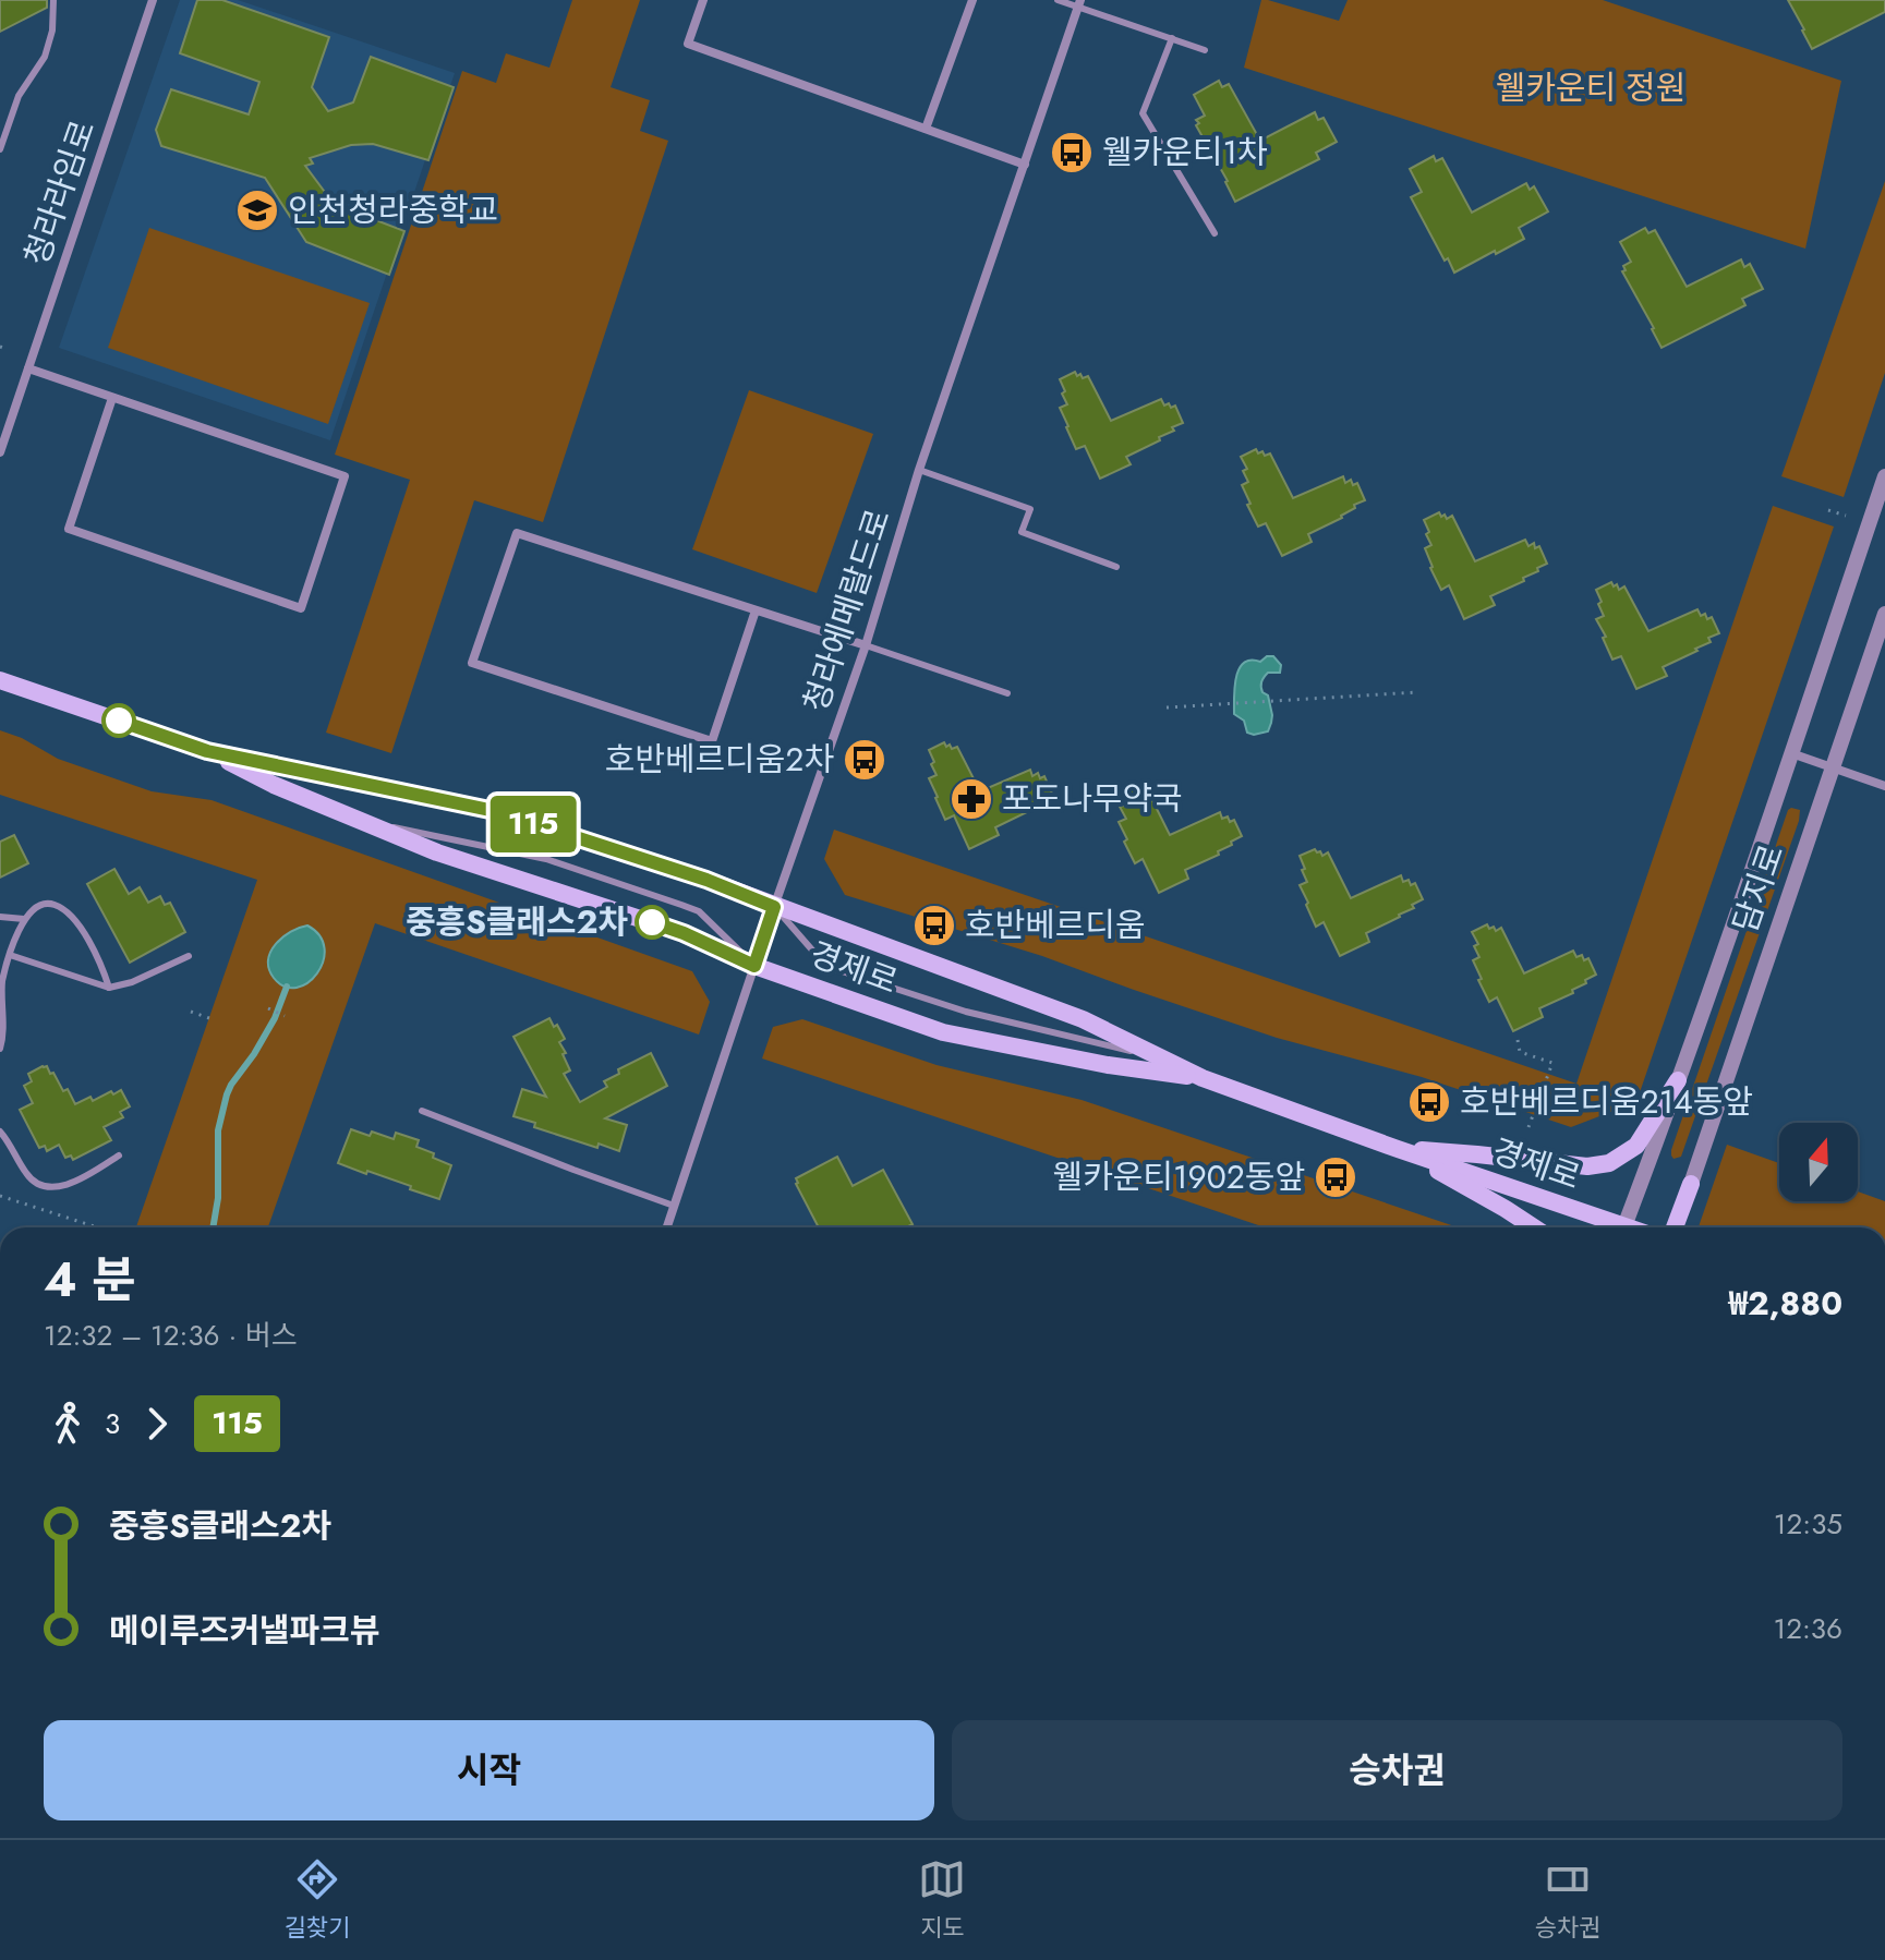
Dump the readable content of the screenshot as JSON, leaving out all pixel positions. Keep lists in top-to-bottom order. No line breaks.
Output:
{"streets":{"main road":["경제로"],"street":["청라라임로","청라에메랄드로","담지로"]},"crossings":[["청라에메랄드로","경제로"]],"parks":["웰카운티 정원"],"places":{"bus stop":["웰카운티1차","호반베르디움2차","호반베르디움","호반베르디움214동앞","웰카운티1902동앞"],"school or university":["인천청라중학교"],"pharmacy":["포도나무약국"],"other":["중흥S클래스2차"]},"lines":["bus line 115"],"north":"top","page":{"on_map":"115","heading":["4 분","12:32 – 12:36 · 버스","₩2,880"],"legs":["3","115"],"list":[{"name":"중흥S클래스2차","value":"12:35"},{"name":"메이루즈커낼파크뷰","value":"12:36"}],"buttons":["시작","승차권"],"tabs":["길찾기","지도","승차권"]}}
